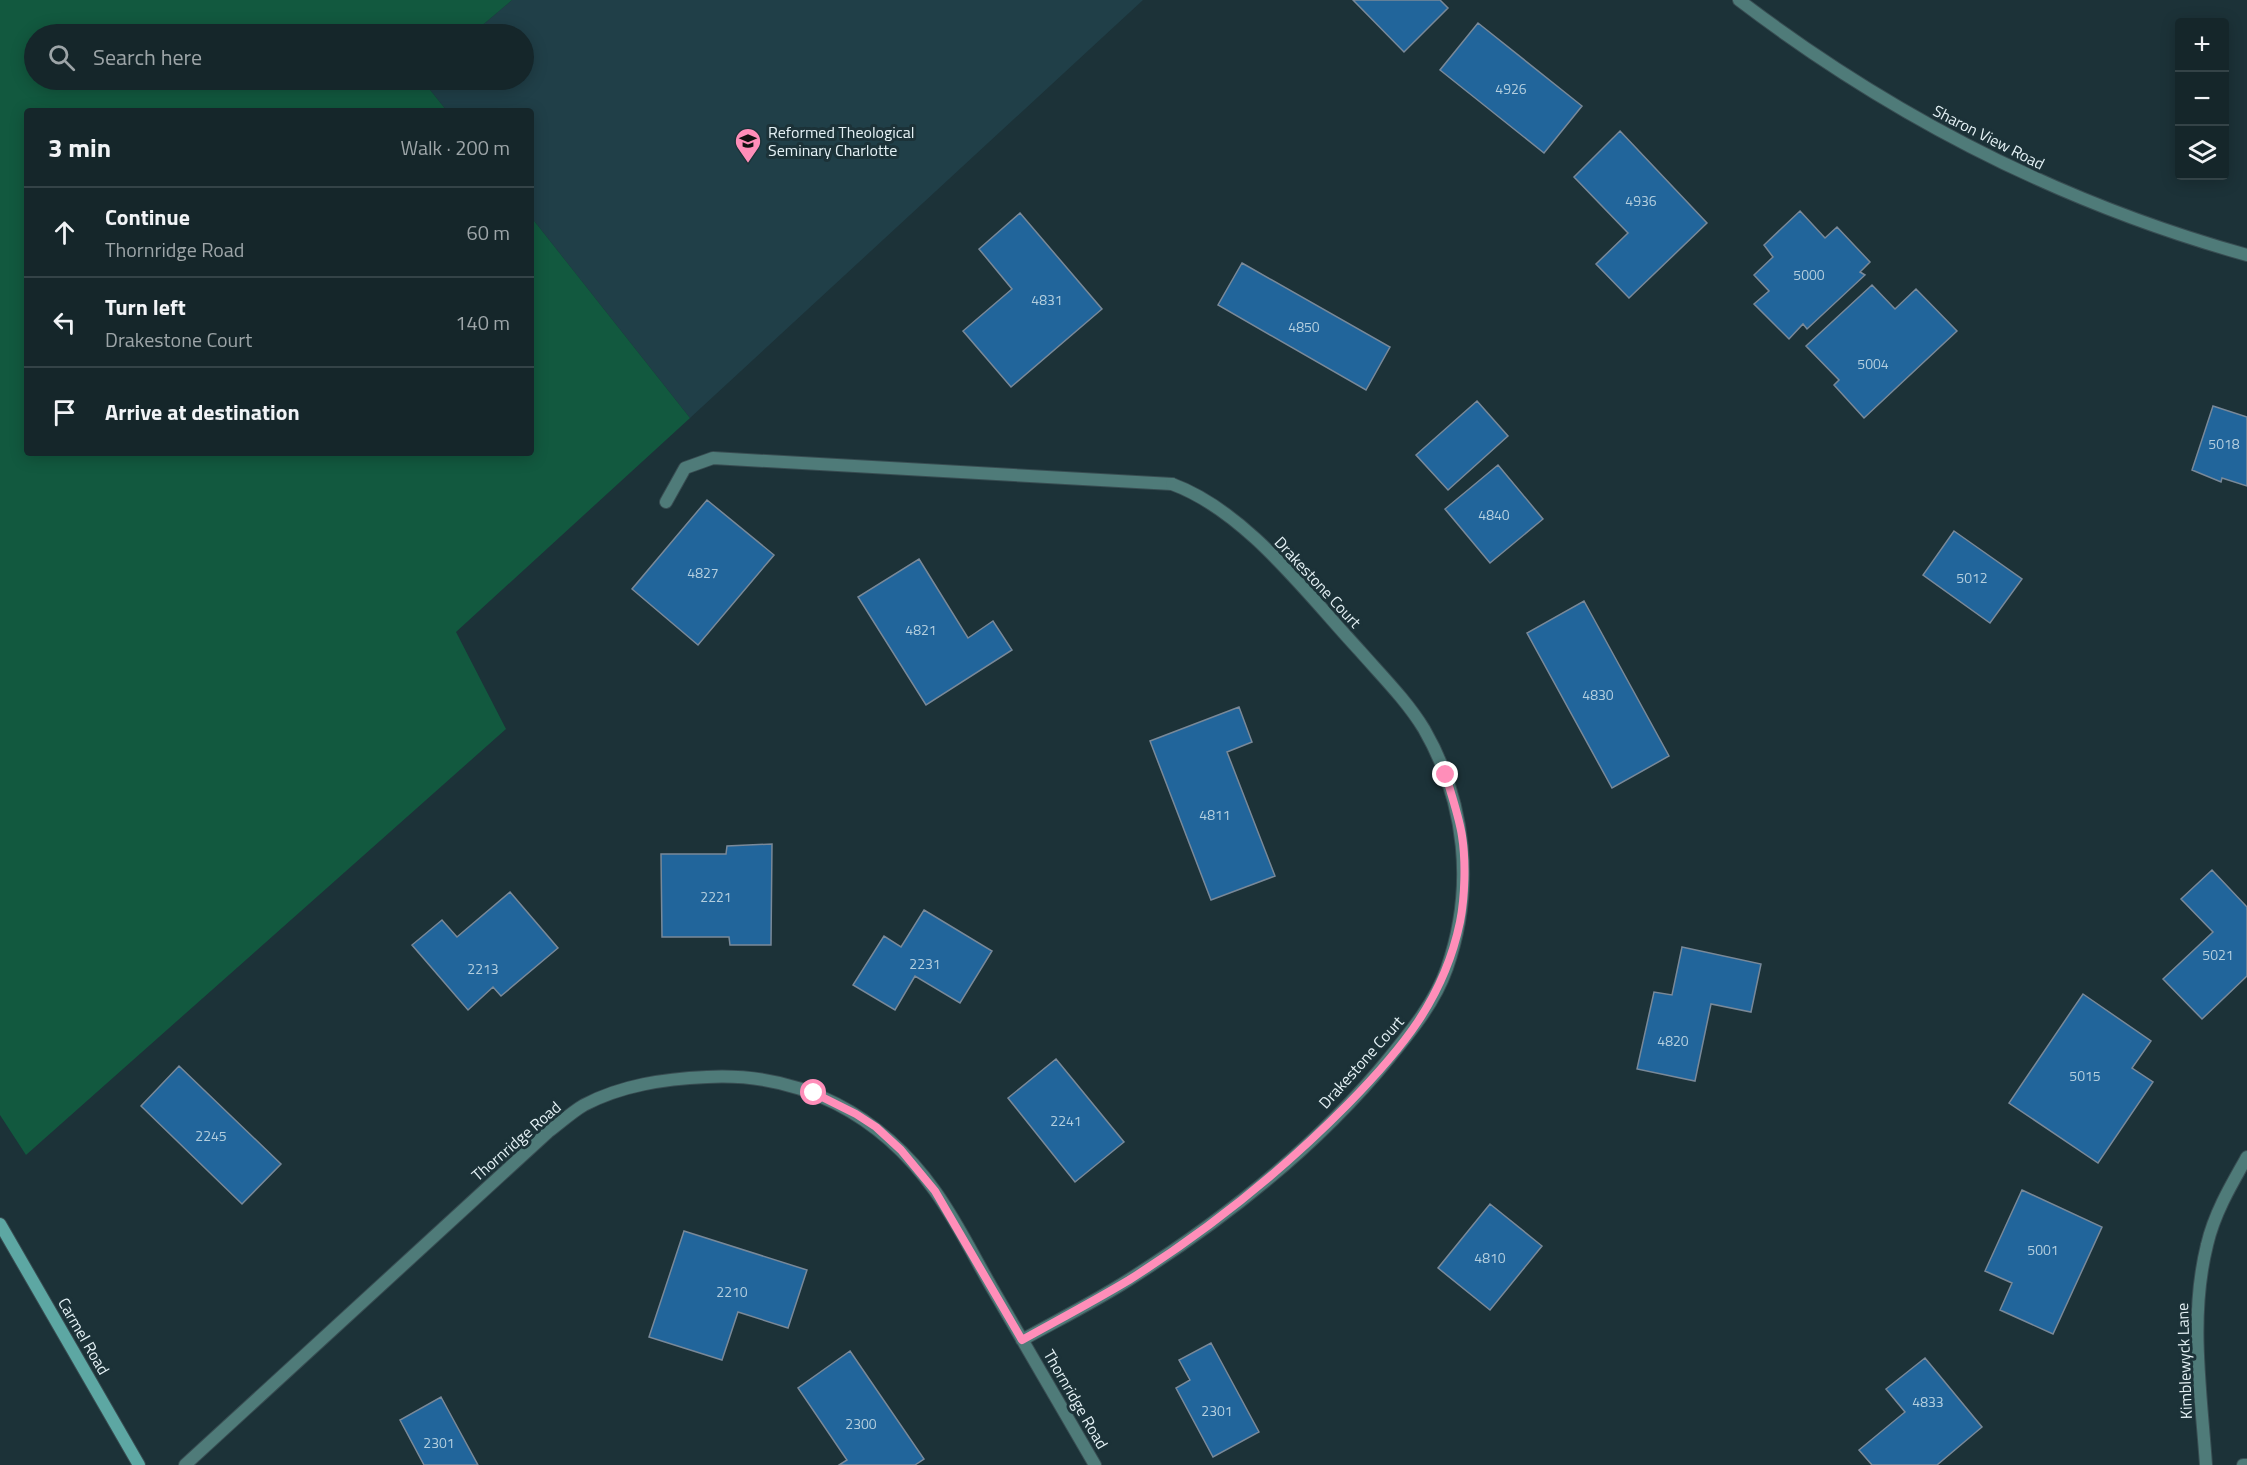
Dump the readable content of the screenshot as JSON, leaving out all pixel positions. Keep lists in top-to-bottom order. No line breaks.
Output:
{"streets":{"main road":["Carmel Road"],"street":["Sharon View Road","Drakestone Court","Thornridge Road","Kimblewyck Lane"]},"crossings":[["Drakestone Court","Thornridge Road"]],"places":{"school or university":["Reformed Theological Seminary Charlotte"]},"house_numbers":["4926","4936","5000","4831","4850","5004","5018","4840","4827","5012","4821","4830","4811","2221","5021","2231","2213","4820","5015","2241","2245","5001","4810","2210","4833","2301","2300","2301"],"page":{"map_buttons":["+","−"],"search":"Search here","heading":["3 min","Walk · 200 m"],"list":[["Continue","Thornridge Road","60 m"],["Turn left","Drakestone Court","140 m"],"Arrive at destination"]}}
